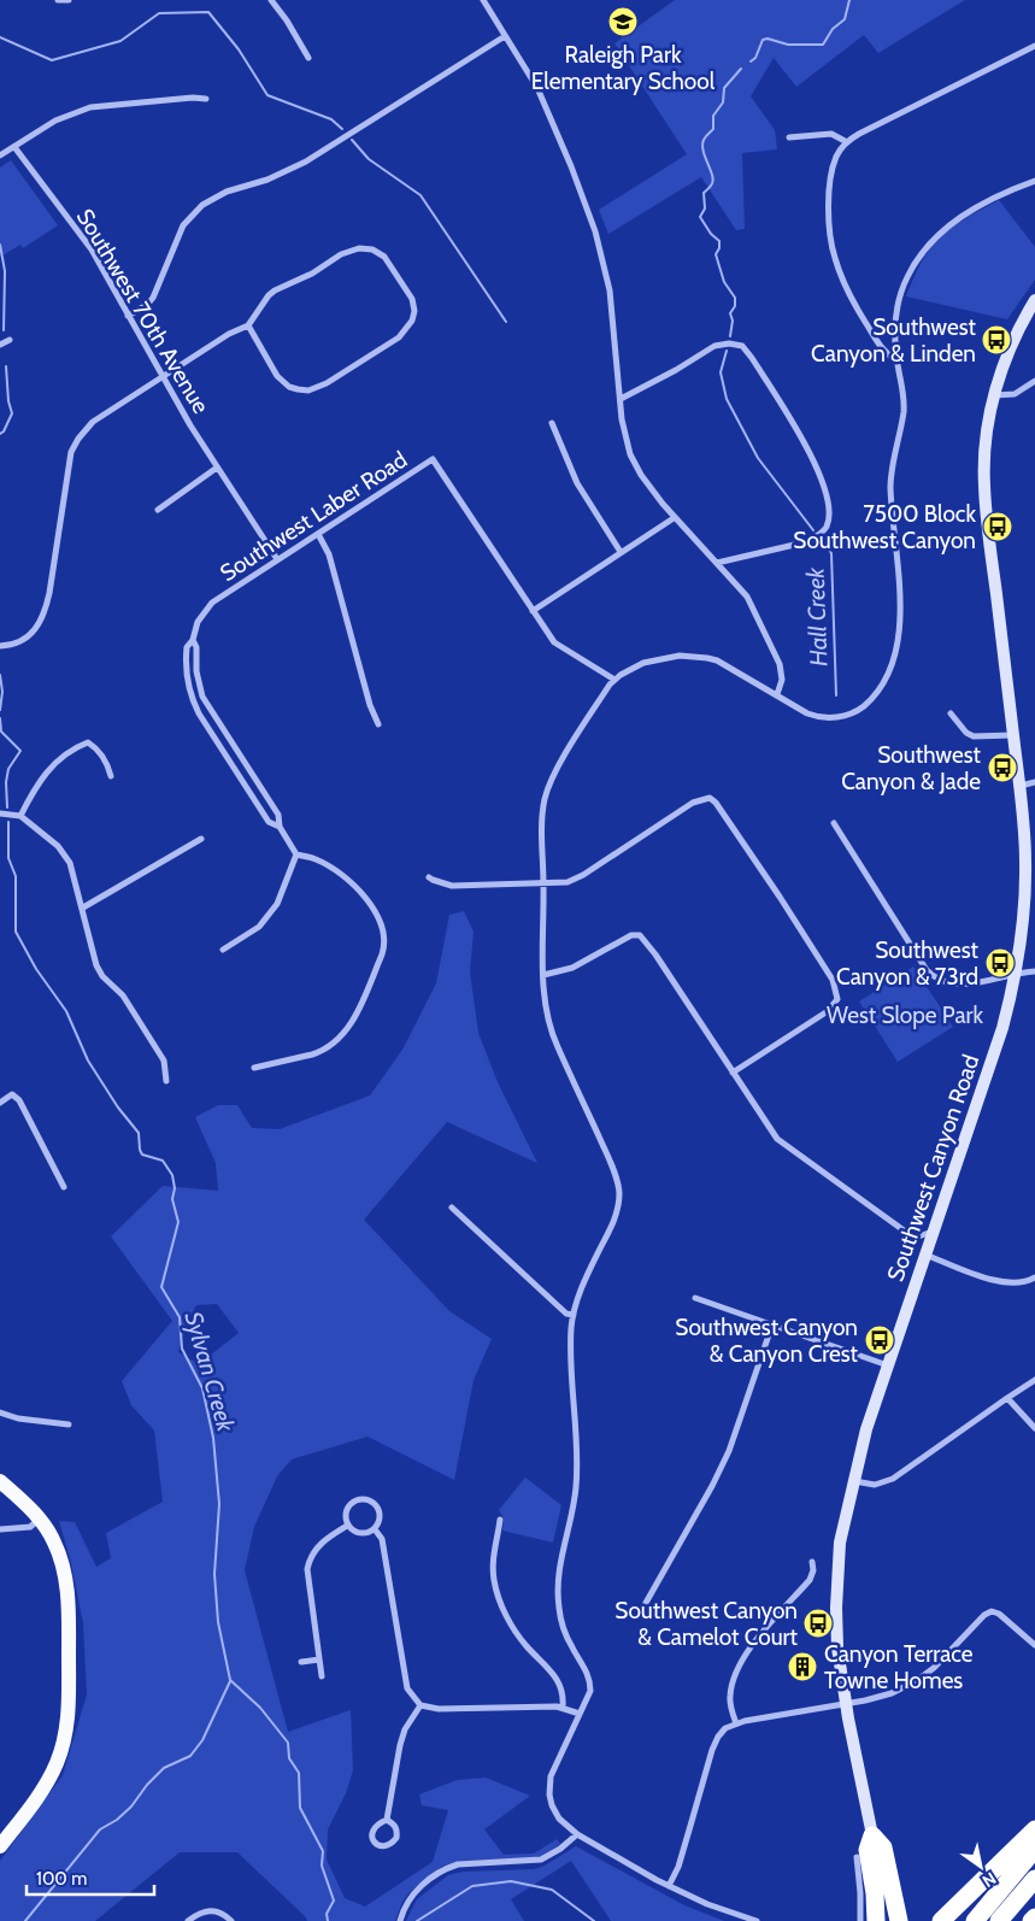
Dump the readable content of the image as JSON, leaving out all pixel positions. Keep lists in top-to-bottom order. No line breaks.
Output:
{"streets":{"main road":["Southwest Canyon Road"],"street":["Southwest 70th Avenue","Southwest Laber Road"]},"crossings":[["Southwest 70th Avenue","Southwest Laber Road"]],"water":["Hall Creek","Sylvan Creek"],"parks":["West Slope Park"],"places":{"school or university":["Raleigh Park Elementary School"],"bus stop":["Southwest Canyon & Linden","7500 Block Southwest Canyon","Southwest Canyon & Jade","Southwest Canyon & 73rd","Southwest Canyon & Canyon Crest","Southwest Canyon & Camelot Court"],"building":["Canyon Terrace Towne Homes"]},"scale_bar":"100 m","north":"bottom right"}
